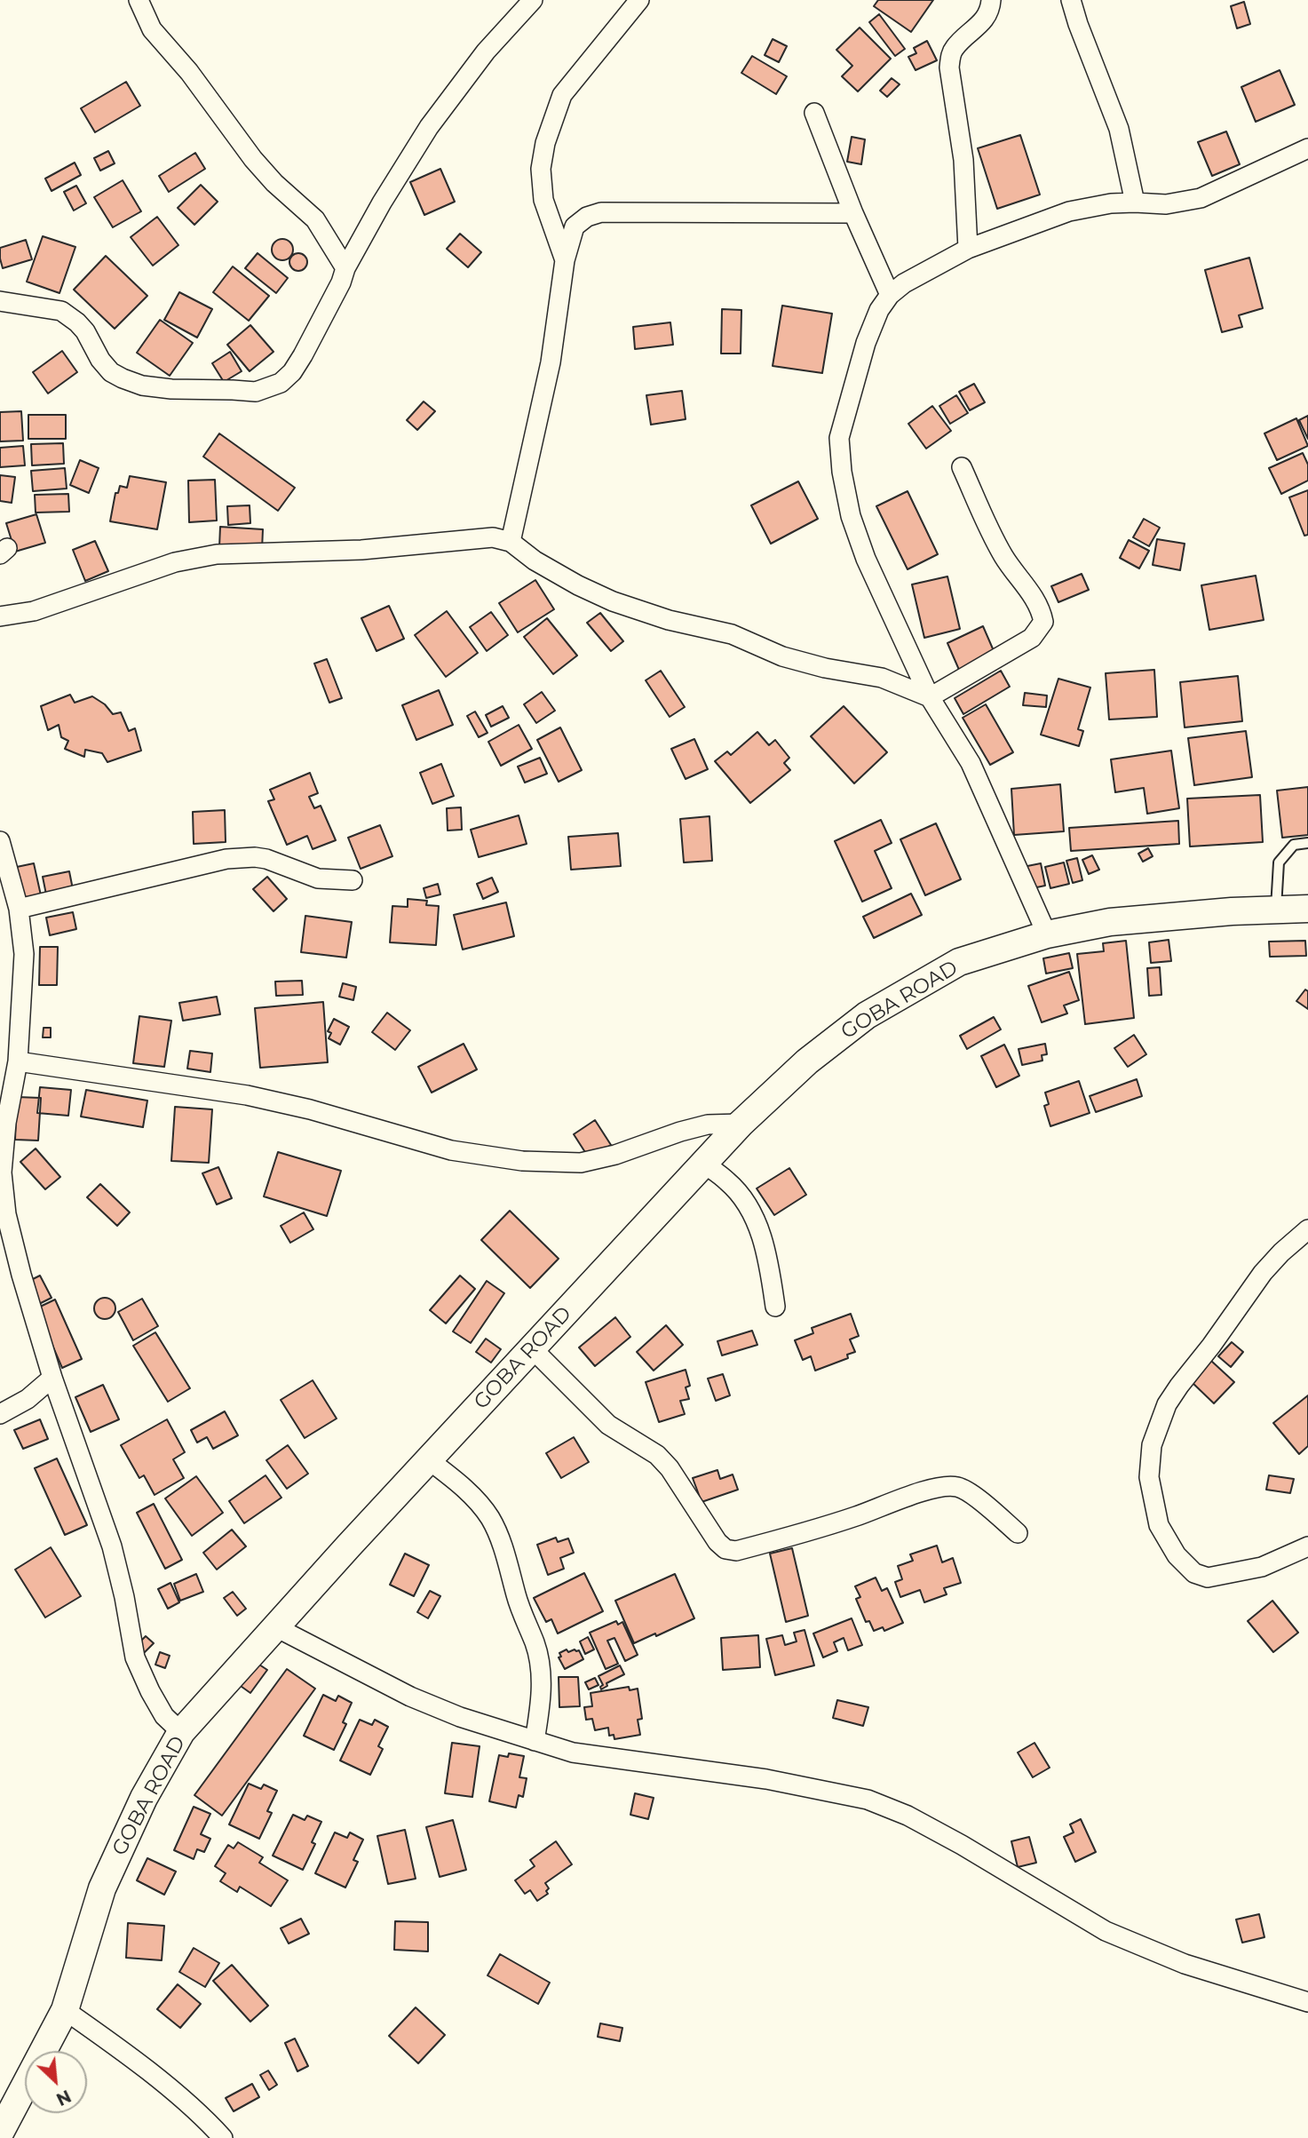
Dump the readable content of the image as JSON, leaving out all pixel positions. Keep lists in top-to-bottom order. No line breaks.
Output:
{"streets":{"street":["GOBA ROAD"]},"north":"bottom right"}
